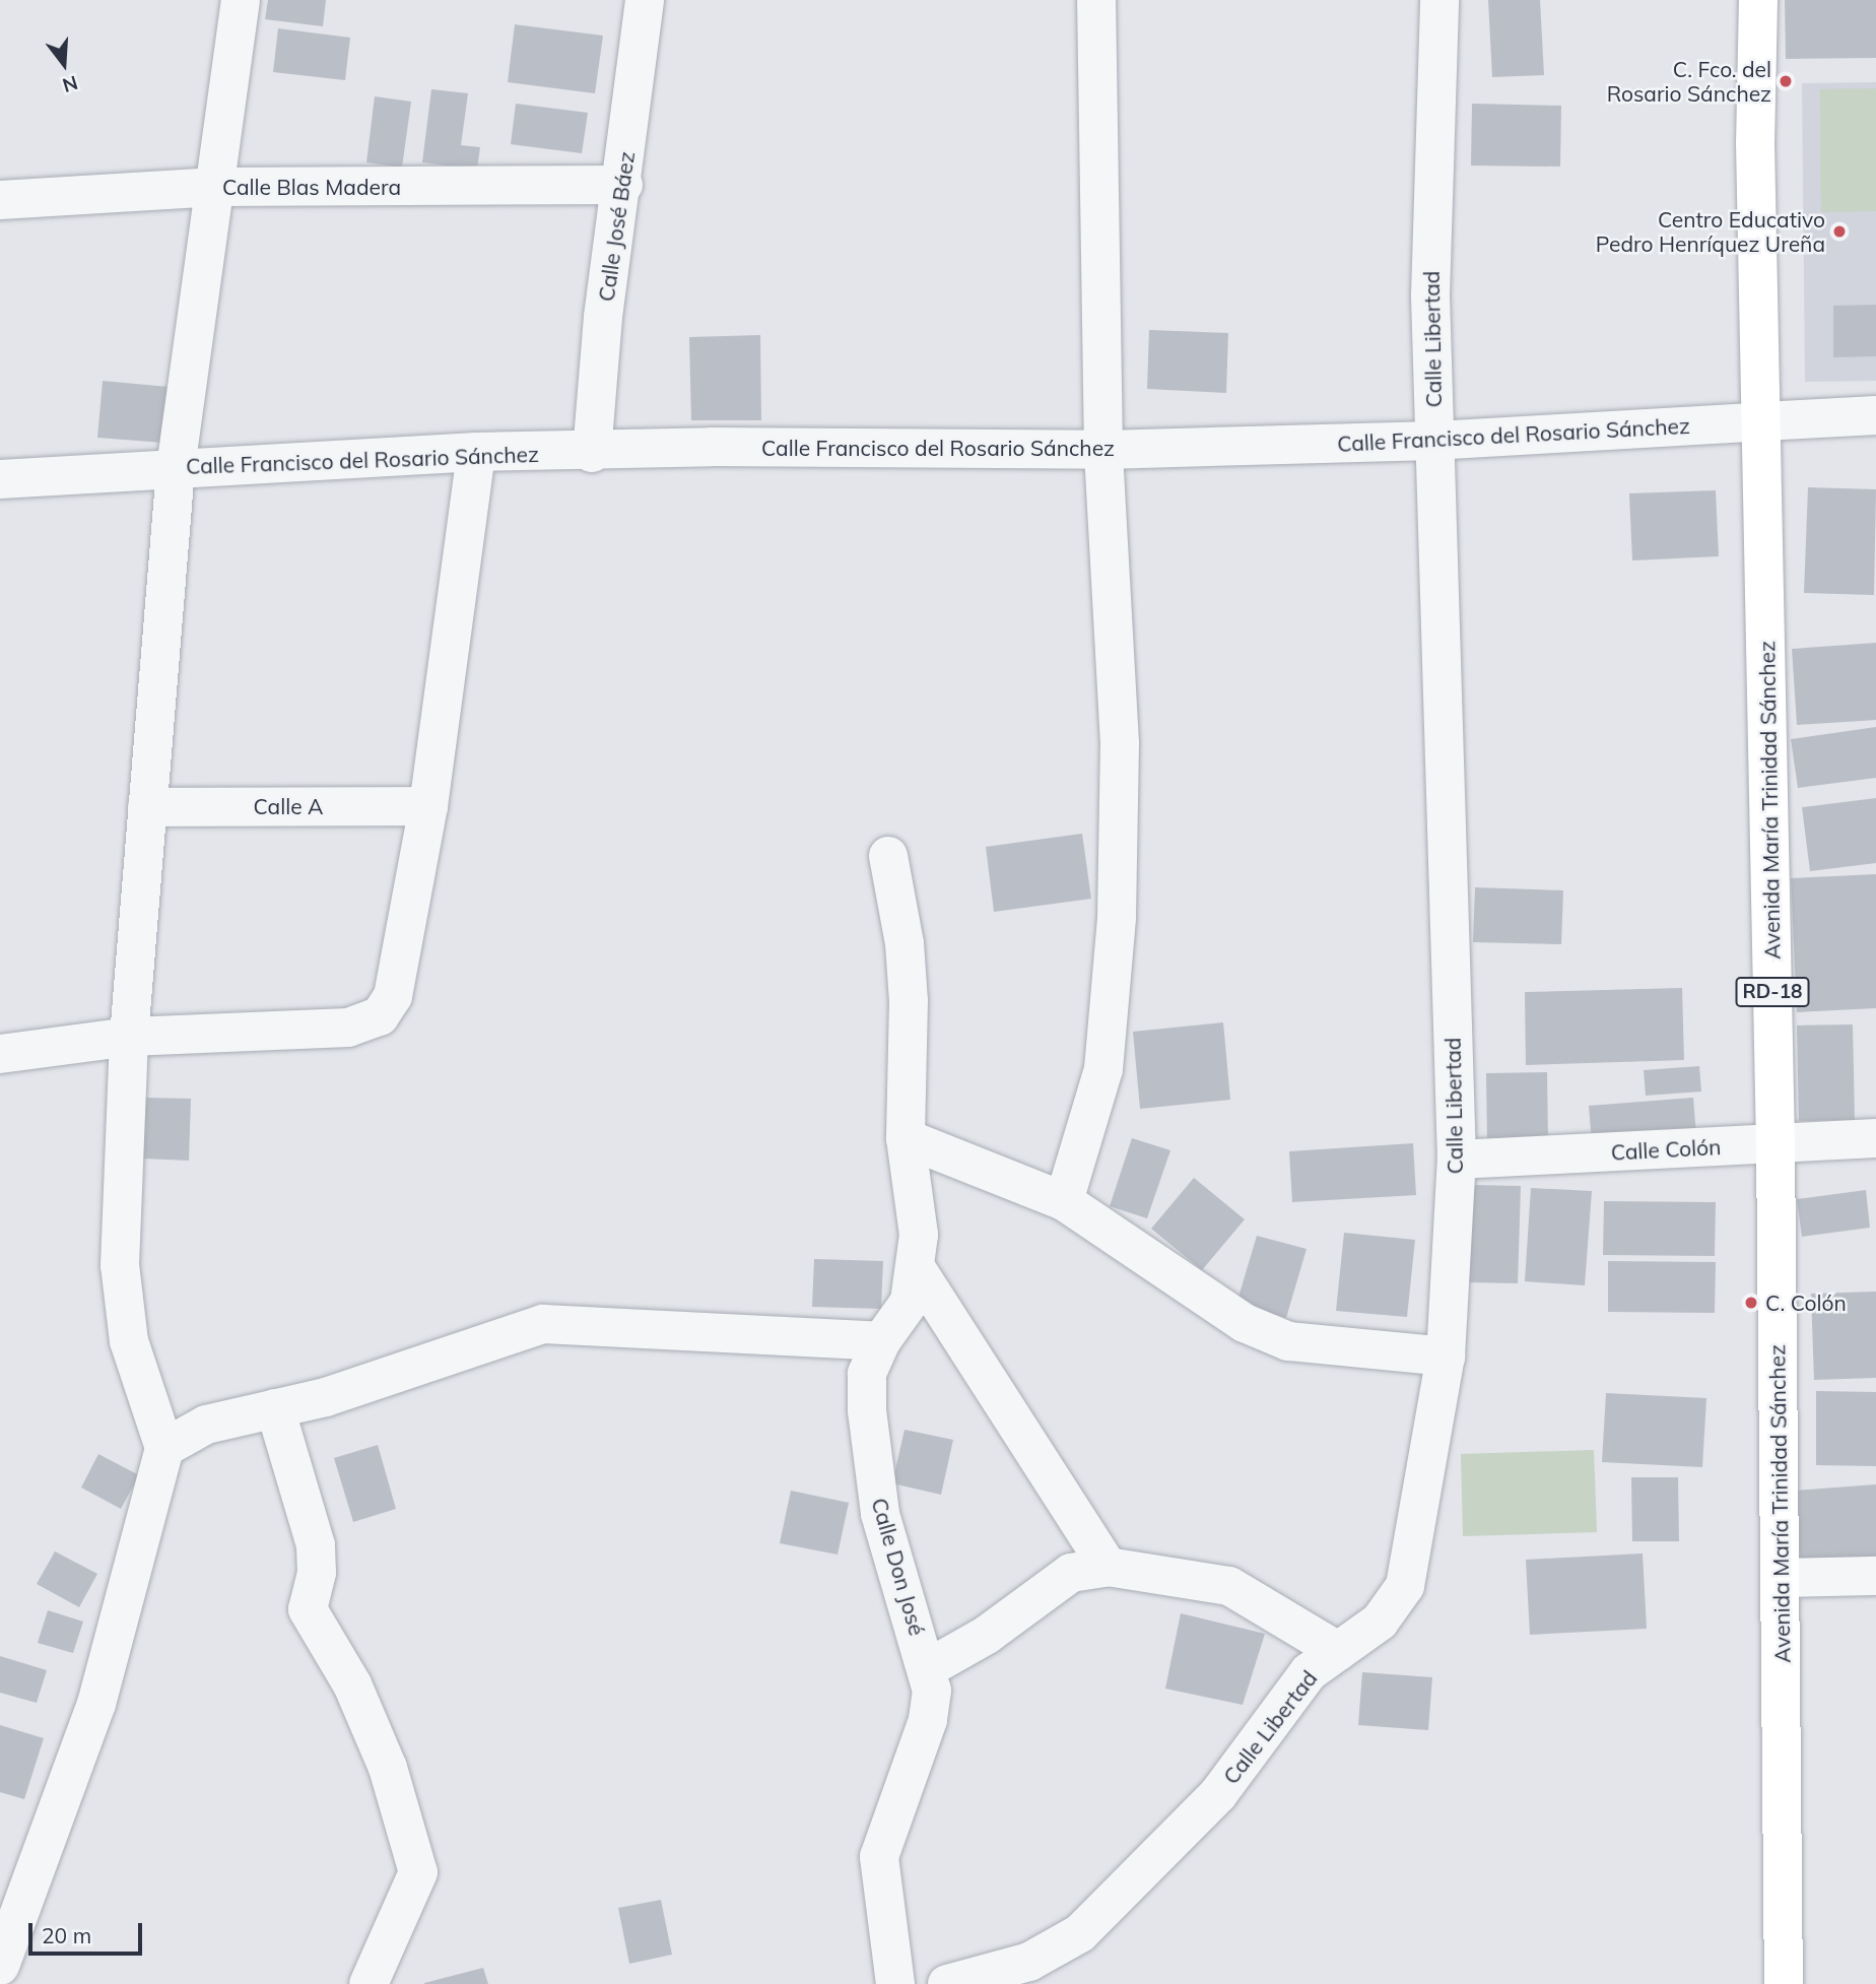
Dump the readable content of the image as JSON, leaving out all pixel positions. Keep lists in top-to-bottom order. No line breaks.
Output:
{"streets":{"main road":["Avenida María Trinidad Sánchez","RD-18"],"street":["Calle Blas Madera","Calle José Báez","Calle Libertad","Calle Francisco del Rosario Sánchez","Calle A","Calle Colón","Calle Don José"]},"crossings":[["Calle Blas Madera","Calle José Báez"],["Calle José Báez","Calle Francisco del Rosario Sánchez"],["Calle Libertad","Calle Francisco del Rosario Sánchez"],["Calle Libertad","Calle Colón"],["Calle Francisco del Rosario Sánchez","Avenida María Trinidad Sánchez"],["Avenida María Trinidad Sánchez","Calle Colón"]],"places":["C. Fco. del Rosario Sánchez","Centro Educativo Pedro Henríquez Ureña","C. Colón"],"scale_bar":"20 m","north":"bottom"}
